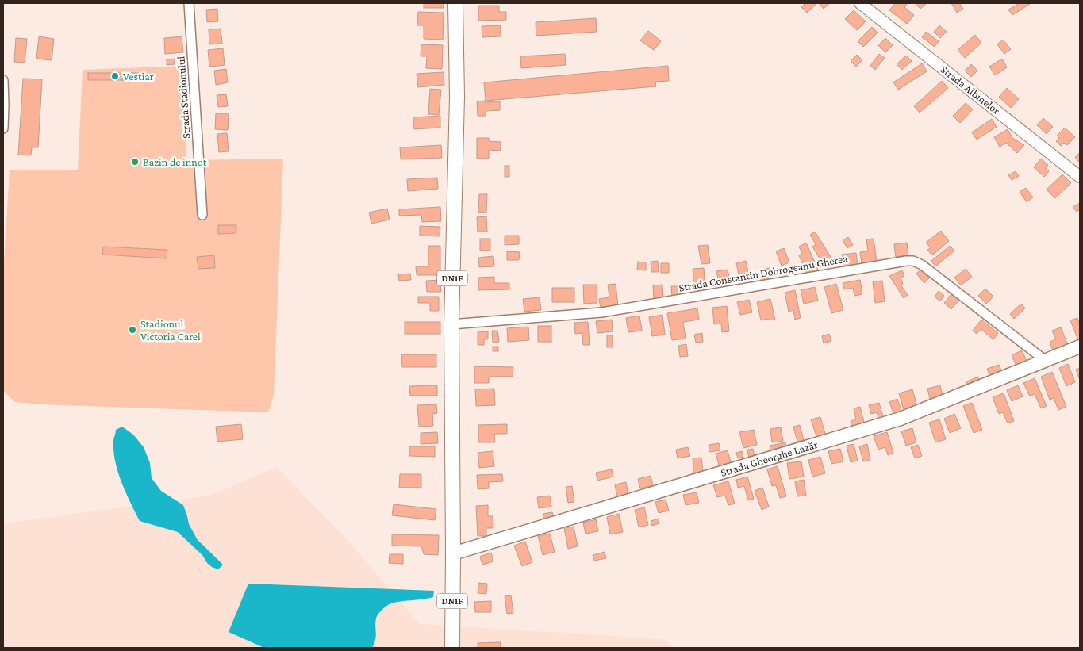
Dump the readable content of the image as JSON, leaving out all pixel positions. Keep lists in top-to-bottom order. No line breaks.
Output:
{"streets":{"main road":["DN1F","Strada Gheorghe Lazăr"],"street":["Strada Albinelor","Strada Stadionului","Strada Constantin Dobrogeanu Gherea"]},"crossings":[["Strada Constantin Dobrogeanu Gherea","DN1F"],["Strada Constantin Dobrogeanu Gherea","Strada Gheorghe Lazăr"],["DN1F","Strada Gheorghe Lazăr"]],"places":["Vestiar","Bazin de innot","Stadionul Victoria Carei"]}
